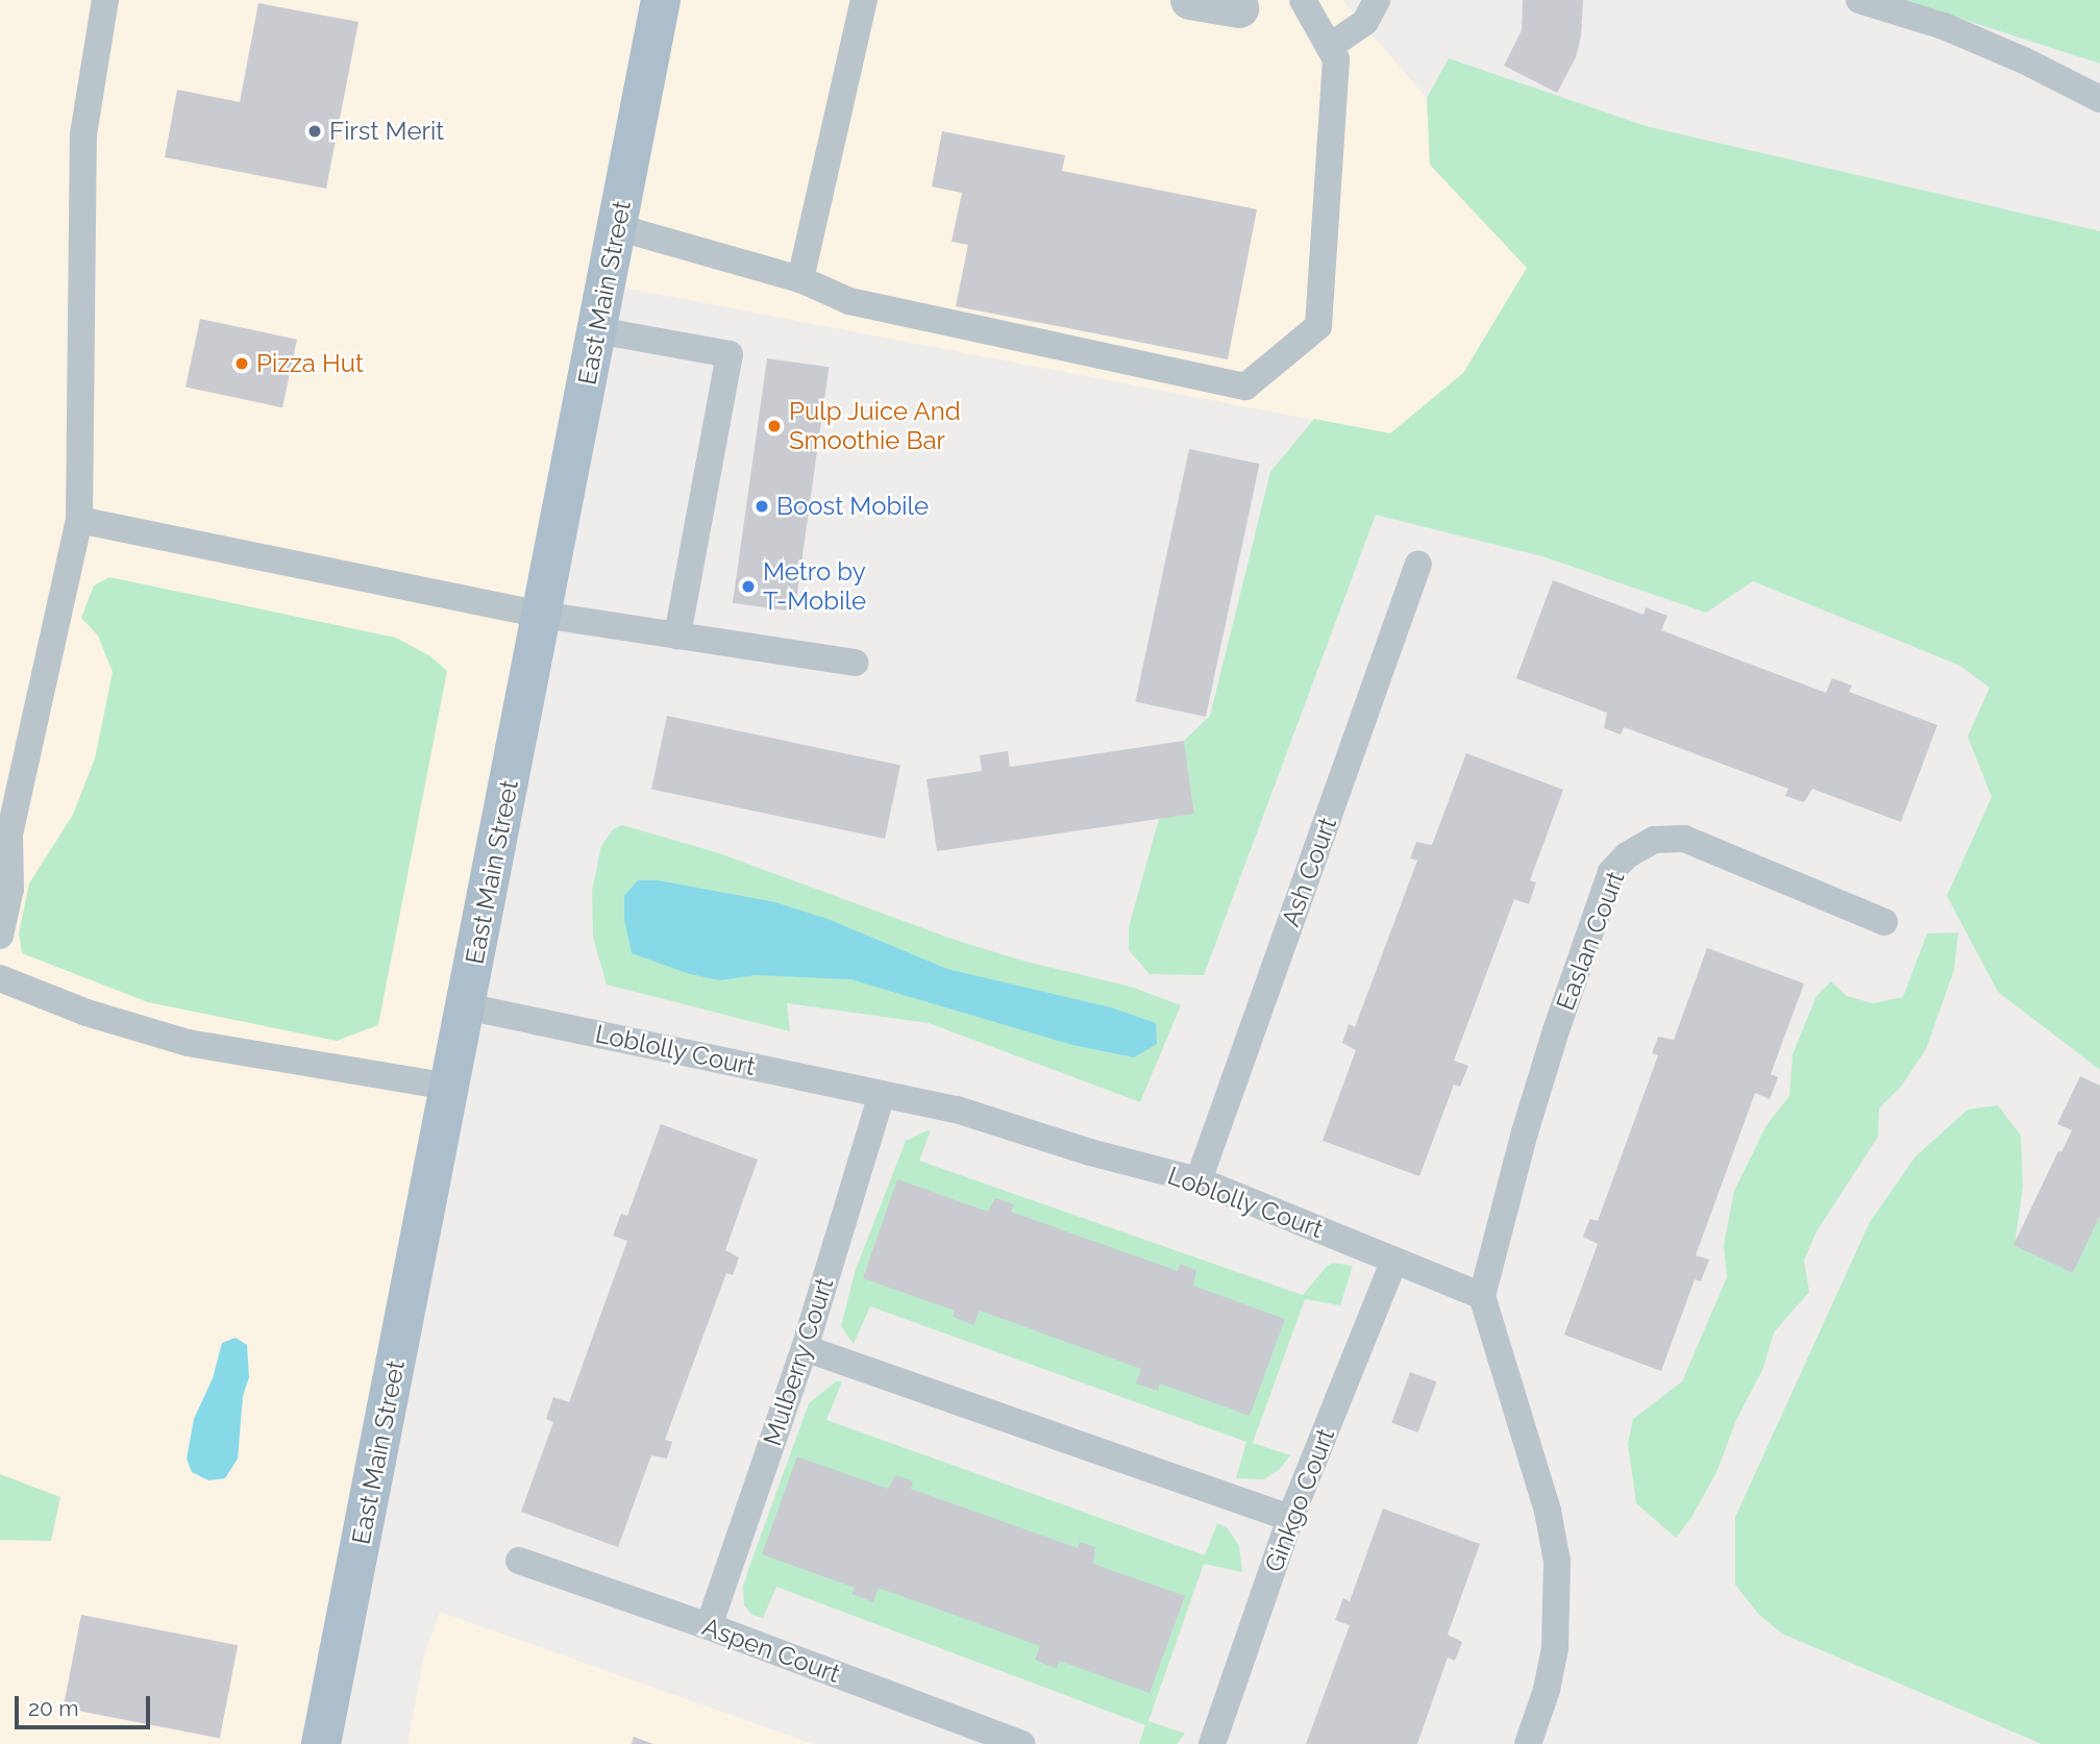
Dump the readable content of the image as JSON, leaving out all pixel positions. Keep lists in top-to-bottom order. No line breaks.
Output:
{"streets":{"main road":["East Main Street"],"lane":["Ash Court","Easlan Court","Loblolly Court","Mulberry Court","Ginkgo Court","Aspen Court"]},"crossings":[["East Main Street","Loblolly Court"],["Ash Court","Loblolly Court"],["Easlan Court","Loblolly Court"],["Loblolly Court","Mulberry Court"],["Loblolly Court","Ginkgo Court"],["Mulberry Court","Aspen Court"]],"places":["First Merit","Pizza Hut","Pulp Juice And Smoothie Bar","Boost Mobile","Metro by T-Mobile"],"scale_bar":"20 m"}
